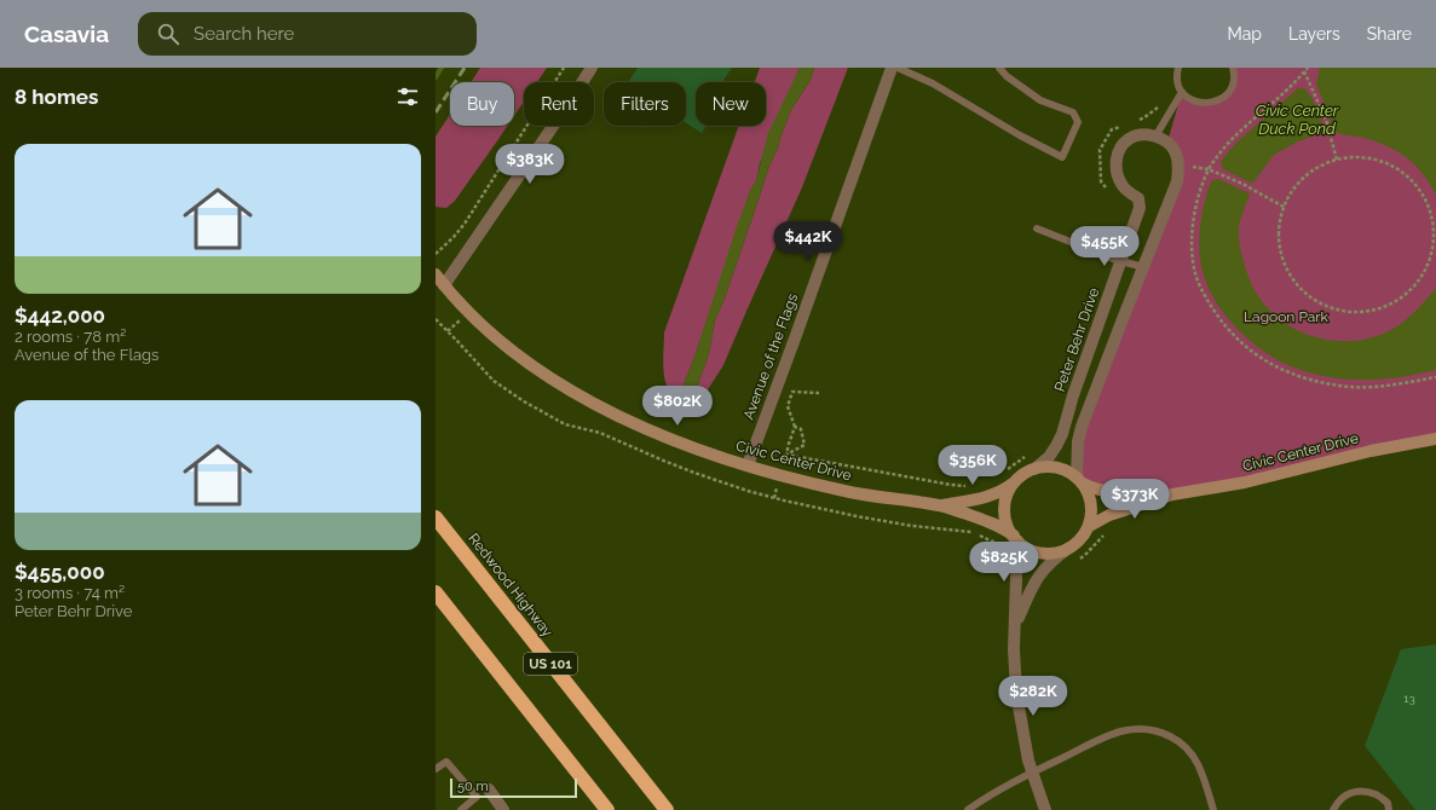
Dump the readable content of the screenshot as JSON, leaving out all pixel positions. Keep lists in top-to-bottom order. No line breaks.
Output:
{"streets":{"highway":["Redwood Highway","US 101"],"street":["Peter Behr Drive","Avenue of the Flags","Civic Center Drive"]},"crossings":[["Peter Behr Drive","Civic Center Drive"],["Avenue of the Flags","Civic Center Drive"]],"water":["Civic Center Duck Pond"],"parks":["Lagoon Park"],"house_numbers":["13"],"scale_bar":"50 m","page":{"header":"Casavia","search":"Search here","nav":["Map","Layers","Share"],"heading":"8 homes","chip":["Buy","Rent","Filters","New"],"list":[{"name":"$442,000","note":"2 rooms · 78 m² · Avenue of the Flags"},{"name":"$455,000","note":"3 rooms · 74 m² · Peter Behr Drive"}],"price":["$383K","$442K","$455K","$802K","$356K","$373K","$825K","$282K"],"scale":"50 m"}}
